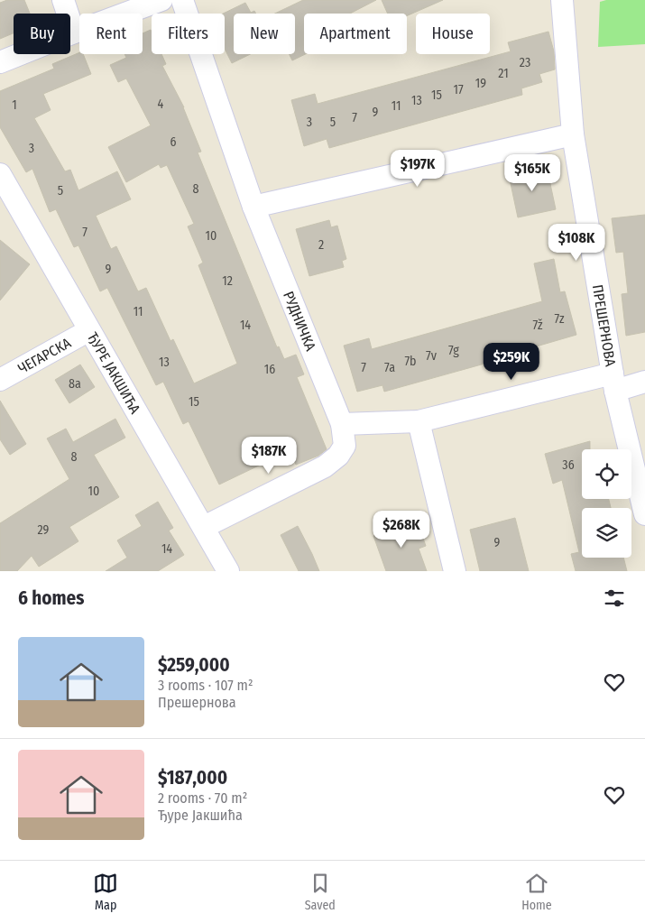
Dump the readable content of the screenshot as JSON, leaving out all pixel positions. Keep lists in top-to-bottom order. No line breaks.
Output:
{"streets":{"street":["РУДНИЧКА","ПРЕШЕРНОВА","ЧЕГАРСКА","ЂУРЕ ЈАКШИЋА"]},"crossings":[["РУДНИЧКА","ЂУРЕ ЈАКШИЋА"],["ЧЕГАРСКА","ЂУРЕ ЈАКШИЋА"]],"house_numbers":["23","21","19","17","15","13","4","1","11","9","7","3","5","6","3","8","5","7","10","2","9","12","11","7z","14","7ž","7g","7v","7b","13","7","7a","16","8a","15","8","36","10","29","9","14"],"page":{"chip":["Buy","Rent","Filters","New","Apartment","House"],"price":["$197K","$165K","$108K","$259K","$187K","$268K"],"heading":"6 homes","list":[{"name":"$259,000","note":"3 rooms · 107 m² · Прешернова"},{"name":"$187,000","note":"2 rooms · 70 m² · Ђуре Јакшића"}],"tabs":["Map","Saved","Home"]}}
